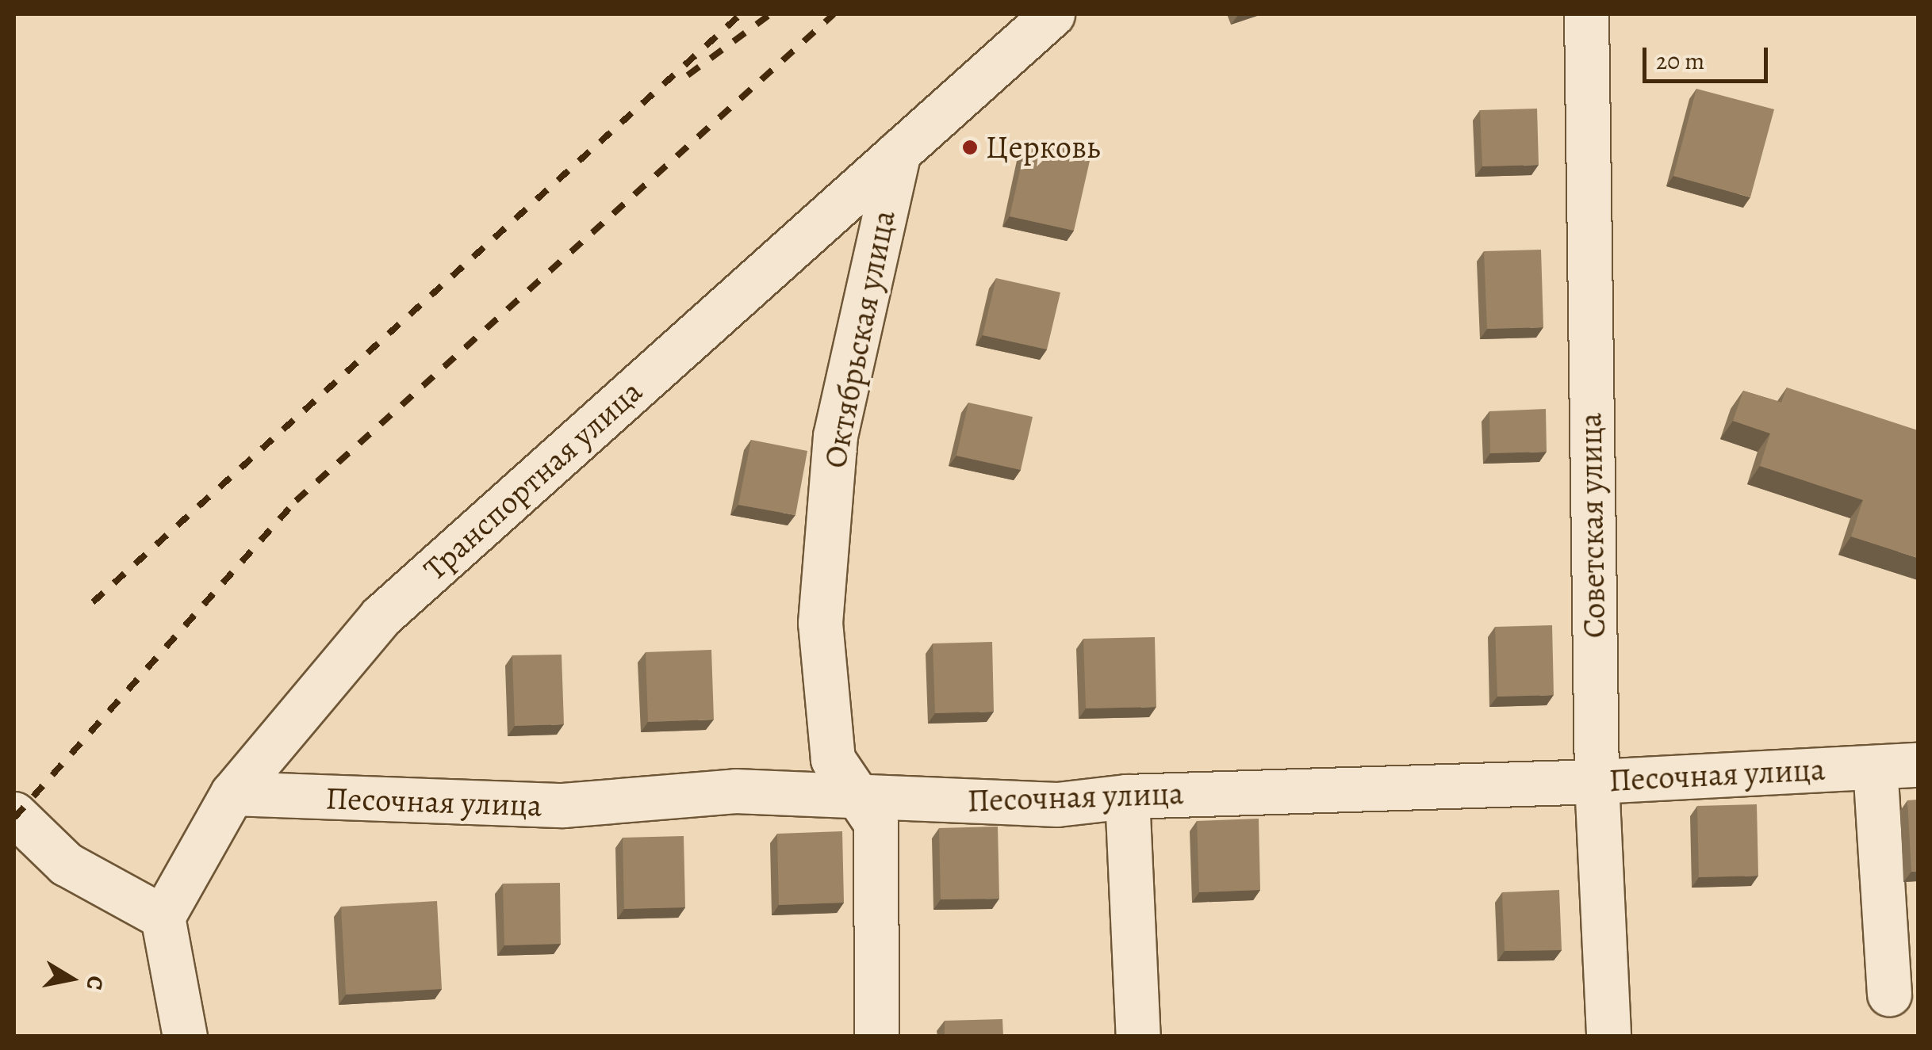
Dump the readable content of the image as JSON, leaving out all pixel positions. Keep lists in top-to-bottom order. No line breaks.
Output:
{"streets":{"street":["Октябрьская улица","Транспортная улица","Советская улица","Песочная улица"]},"crossings":[["Октябрьская улица","Транспортная улица"],["Октябрьская улица","Песочная улица"],["Транспортная улица","Песочная улица"],["Советская улица","Песочная улица"]],"places":["Церковь"],"scale_bar":"20 m","north":"right"}
